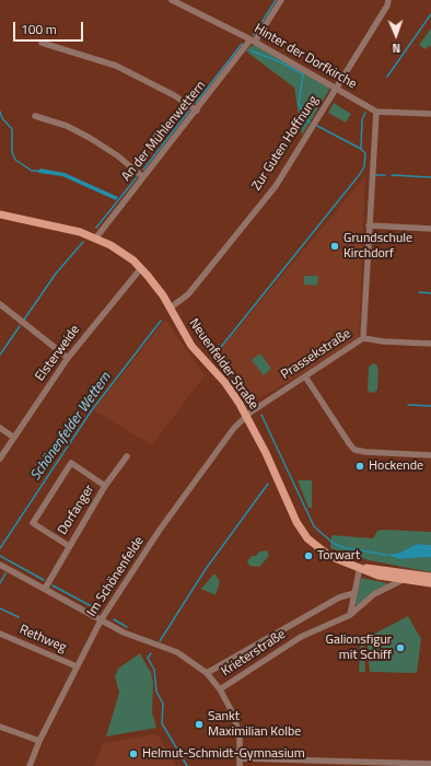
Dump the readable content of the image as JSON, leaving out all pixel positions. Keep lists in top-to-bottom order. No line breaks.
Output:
{"streets":{"main road":["Neuenfelder Straße"],"street":["Hinter der Dorfkirche","An der Mühlenwettern","Zur Guten Hoffnung","Elsterweide","Prassekstraße","Dorfanger","Im Schönenfelde","Rethweg","Krieterstraße"]},"crossings":[["Hinter der Dorfkirche","An der Mühlenwettern"],["Hinter der Dorfkirche","Zur Guten Hoffnung"],["Hinter der Dorfkirche","Prassekstraße"],["An der Mühlenwettern","Neuenfelder Straße"],["Zur Guten Hoffnung","Neuenfelder Straße"],["Elsterweide","Neuenfelder Straße"],["Prassekstraße","Neuenfelder Straße"],["Prassekstraße","Im Schönenfelde"],["Neuenfelder Straße","Im Schönenfelde"],["Neuenfelder Straße","Krieterstraße"],["Im Schönenfelde","Rethweg"]],"water":["Schönenfelder Wettern"],"places":["Grundschule Kirchdorf","Hockende","Torwart","Galionsfigur mit Schiff","Sankt Maximilian Kolbe","Helmut-Schmidt-Gymnasium"],"scale_bar":"100 m","north":"bottom"}
